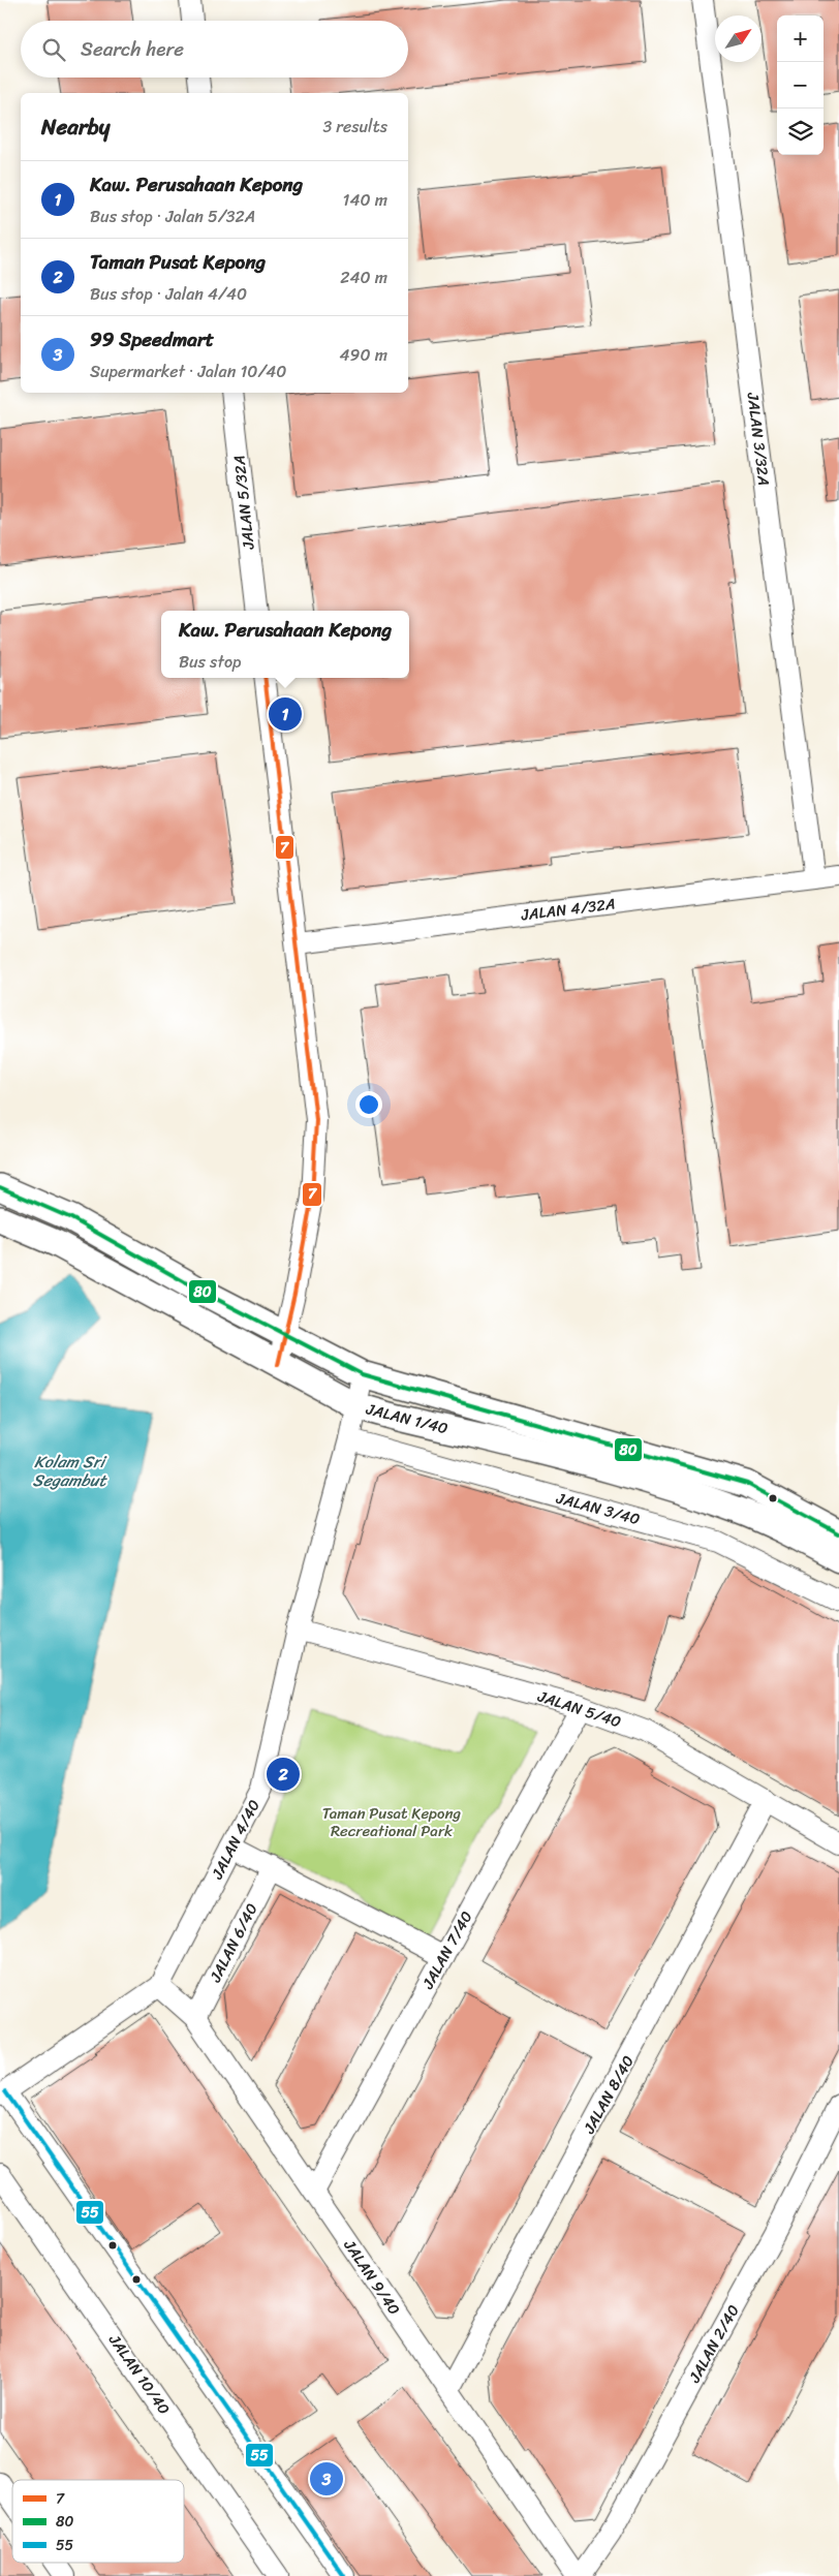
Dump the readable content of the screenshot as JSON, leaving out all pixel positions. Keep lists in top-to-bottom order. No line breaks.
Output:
{"streets":{"main road":["JALAN 1/40"],"street":["JALAN 3/32A","JALAN 5/32A","JALAN 4/32A","JALAN 3/40","JALAN 5/40","JALAN 4/40","JALAN 6/40","JALAN 7/40","JALAN 8/40","JALAN 9/40","JALAN 2/40","JALAN 10/40"]},"crossings":[["JALAN 3/32A","JALAN 4/32A"],["JALAN 1/40","JALAN 4/40"],["JALAN 3/40","JALAN 4/40"],["JALAN 5/40","JALAN 4/40"],["JALAN 5/40","JALAN 7/40"],["JALAN 5/40","JALAN 8/40"],["JALAN 4/40","JALAN 9/40"],["JALAN 6/40","JALAN 9/40"],["JALAN 7/40","JALAN 9/40"],["JALAN 8/40","JALAN 9/40"]],"water":["Kolam Sri Segambut"],"parks":["Taman Pusat Kepong Recreational Park"],"lines":["transit line 7","transit line 80","transit line 55"],"legend":["7","80","55"],"north":"top right","page":{"map_buttons":["+","−"],"search":"Search here","heading":["Nearby","3 results"],"list":[{"mark":"1","name":"Kaw. Perusahaan Kepong","note":"Bus stop · Jalan 5/32A","value":"140 m"},{"mark":"2","name":"Taman Pusat Kepong","note":"Bus stop · Jalan 4/40","value":"240 m"},{"mark":"3","name":"99 Speedmart","note":"Supermarket · Jalan 10/40","value":"490 m"}],"popup":["Kaw. Perusahaan Kepong","Bus stop"],"pins":["1","2","3"]}}
